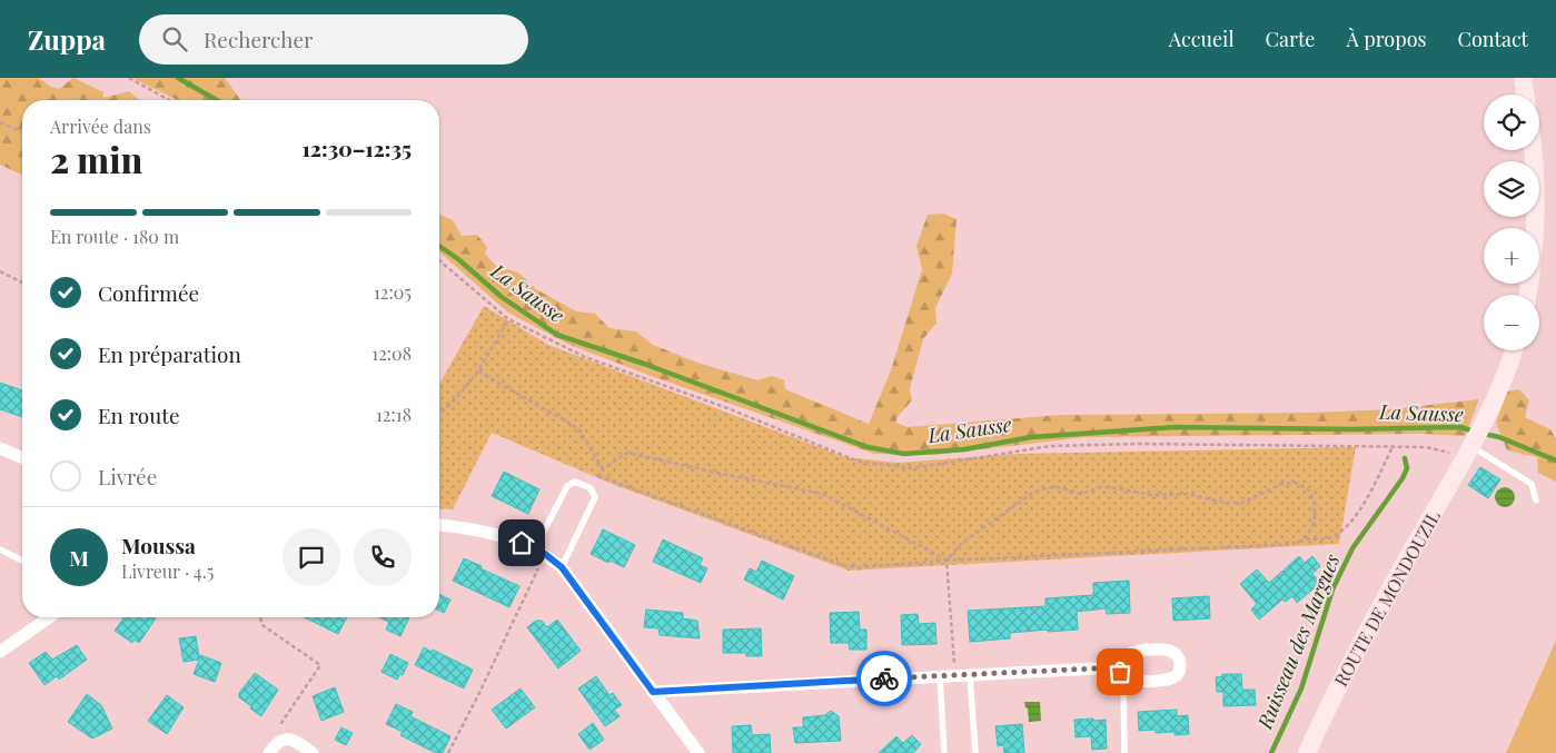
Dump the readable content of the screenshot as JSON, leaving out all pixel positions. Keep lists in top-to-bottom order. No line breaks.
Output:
{"streets":{"street":["ROUTE DE MONDOUZIL"]},"water":["La Sausse","Ruisseau des Margues"],"page":{"header":"Zuppa","search":"Rechercher","nav":["Accueil","Carte","À propos","Contact"],"map_buttons":["+","−"],"heading":["2 min","Arrivée dans","12:30–12:35"],"panel":["Moussa","Livreur · 4.5"],"bar":"En route · 180 m","list":[["Confirmée","12:05"],["En préparation","12:08"],["En route","12:18"],"Livrée"],"round":"M"}}
